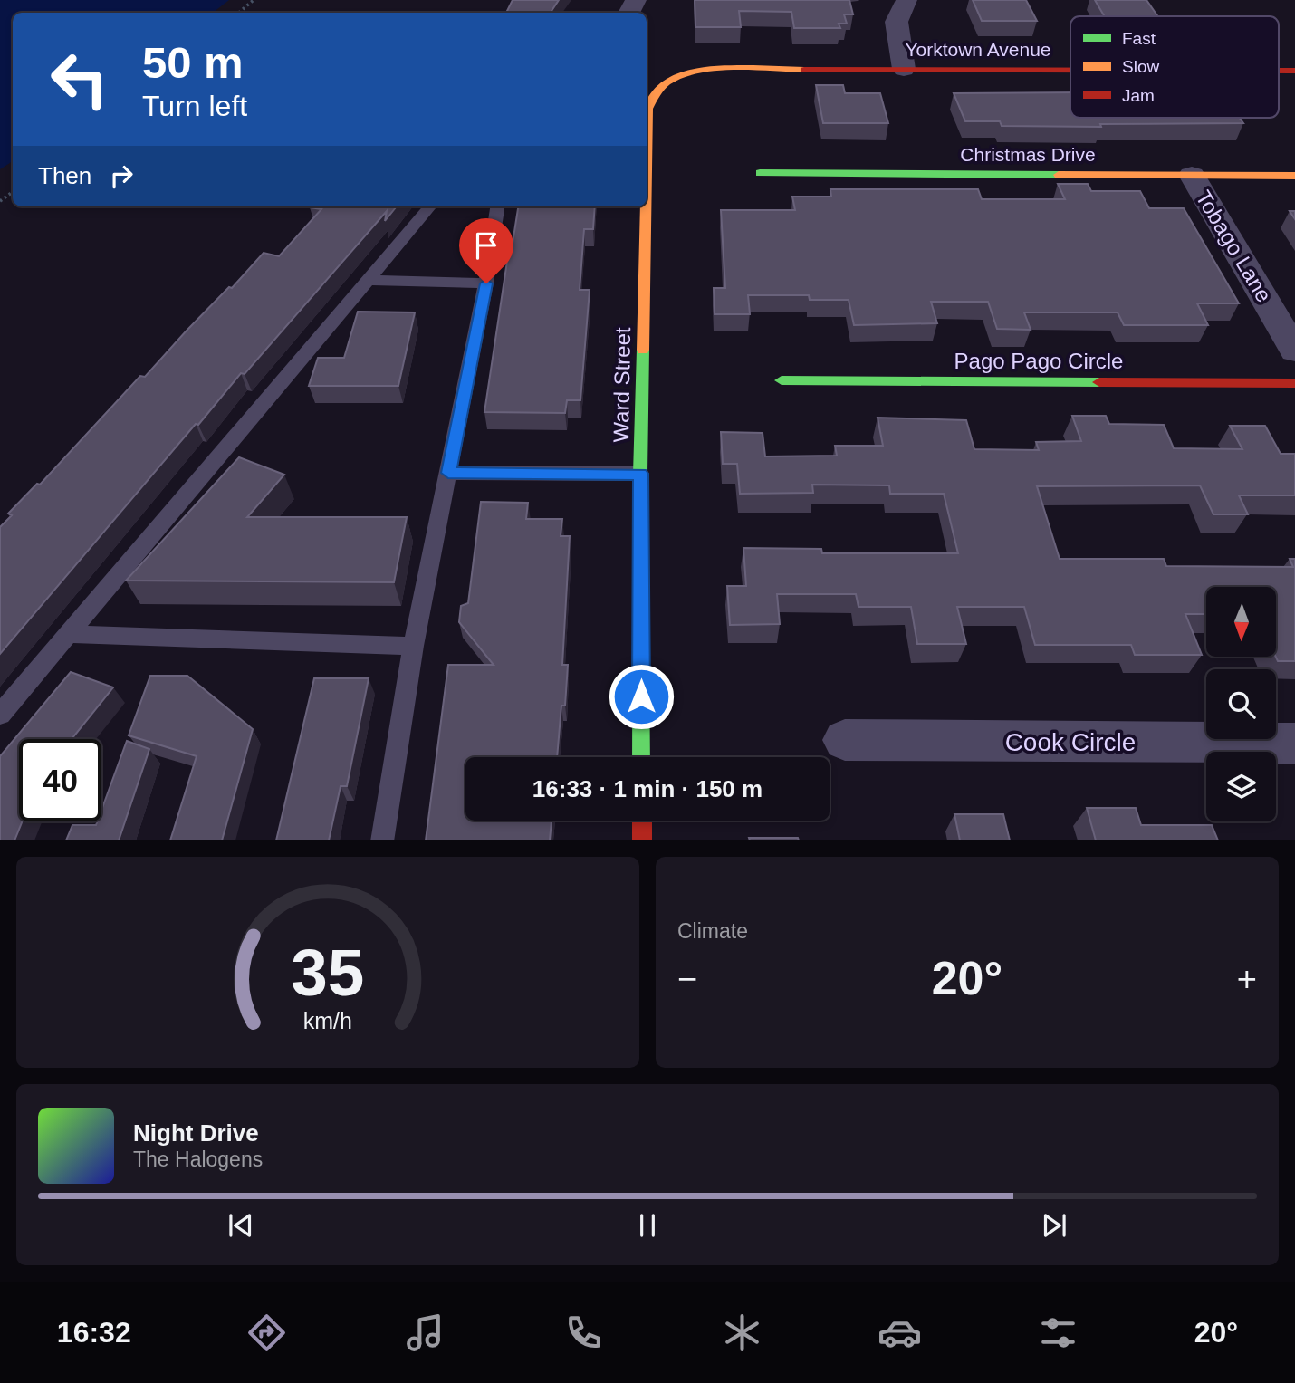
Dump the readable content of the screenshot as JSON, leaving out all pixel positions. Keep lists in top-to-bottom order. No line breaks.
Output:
{"streets":{"street":["Yorktown Avenue","Christmas Drive","Tobago Lane","Pago Pago Circle","Ward Street","Cook Circle"]},"crossings":[["Yorktown Avenue","Ward Street"],["Christmas Drive","Tobago Lane"]],"legend":["Fast","Slow","Jam"],"north":"bottom","page":{"turn":["50 m","Turn left"],"then":"Then","limit":"40","trip":"16:33 · 1 min · 150 m","tile":"Climate","heat":["−","20°","+"],"song":["Night Drive","The Halogens"],"tabs":["16:32","20°"],"gauge":["35","km/h"]}}
